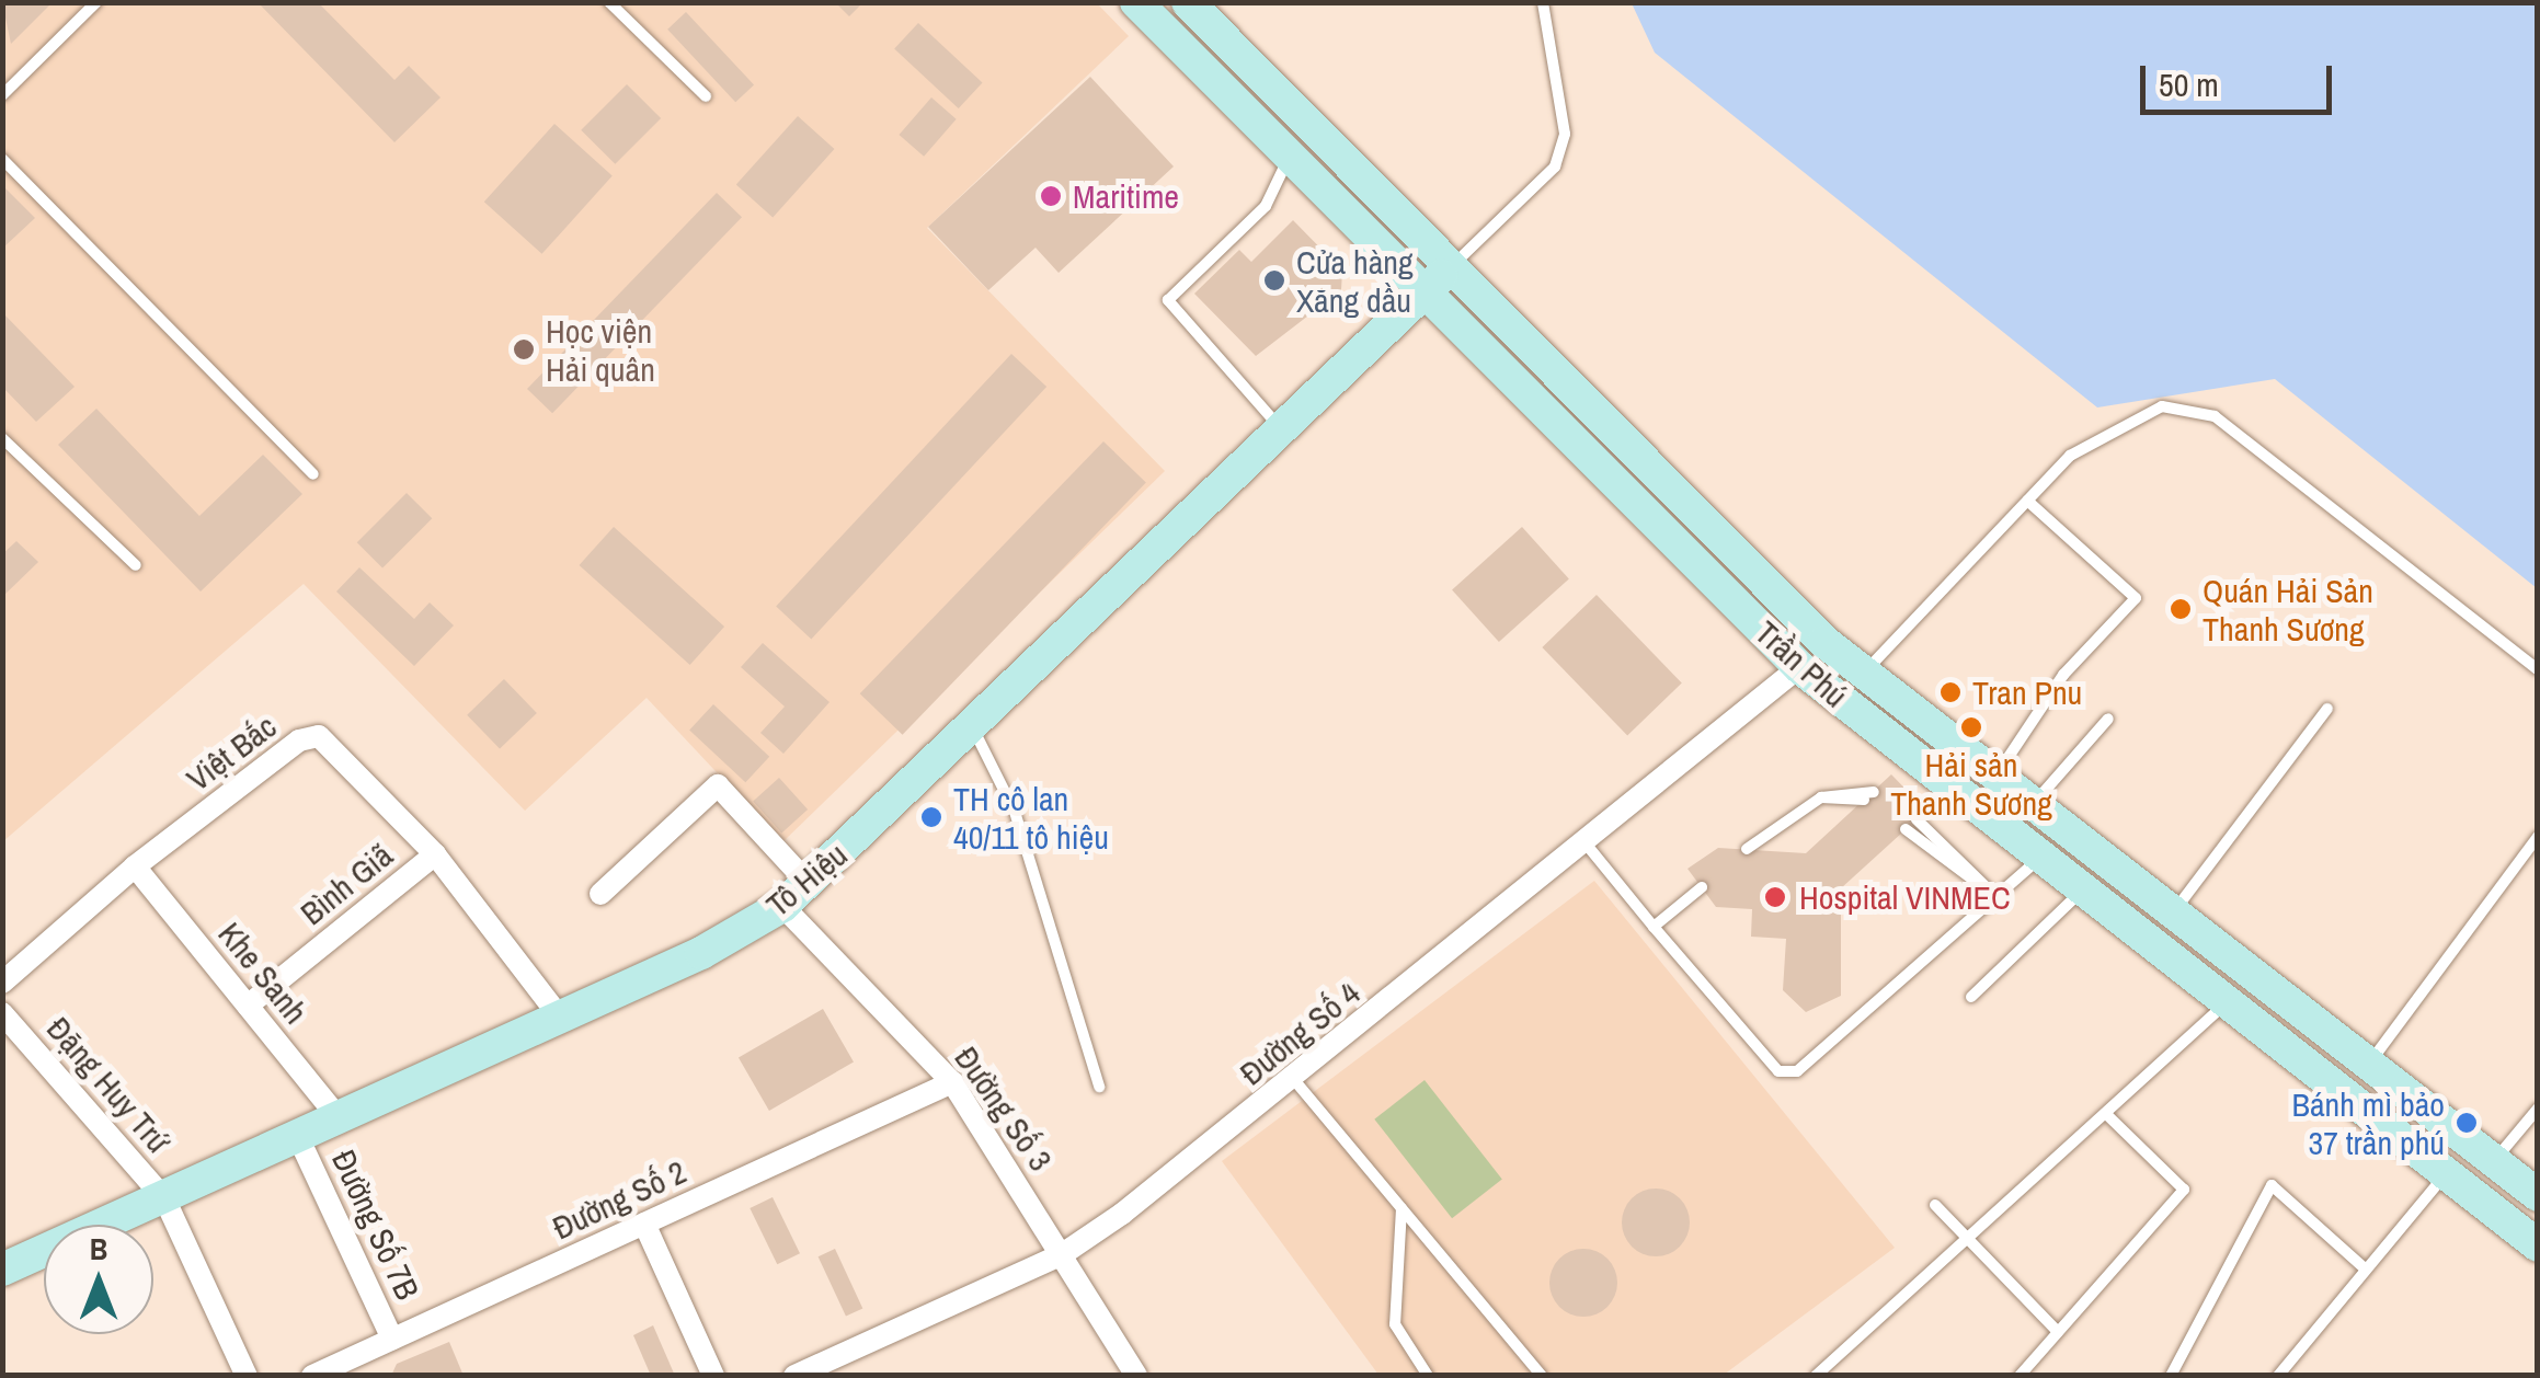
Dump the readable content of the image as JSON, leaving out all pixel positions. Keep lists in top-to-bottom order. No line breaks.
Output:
{"streets":{"main road":["Trần Phú","Tô Hiệu"],"street":["Việt Bắc","Bình Giã","Khe Sanh","Đường Số 4","Đặng Huy Trứ","Đường Số 3","Đường Số 2","Đường Số 7B"]},"crossings":[["Trần Phú","Tô Hiệu"],["Trần Phú","Đường Số 4"],["Việt Bắc","Tô Hiệu"],["Việt Bắc","Bình Giã"],["Việt Bắc","Khe Sanh"],["Tô Hiệu","Khe Sanh"],["Tô Hiệu","Đặng Huy Trứ"],["Tô Hiệu","Đường Số 3"],["Tô Hiệu","Đường Số 7B"],["Bình Giã","Khe Sanh"],["Đường Số 4","Đường Số 3"],["Đường Số 3","Đường Số 2"],["Đường Số 2","Đường Số 7B"]],"places":["Maritime","Cửa hàng Xăng dầu","Học viện Hải quân","Quán Hải Sản Thanh Sương","Tran Pnu","Hải sản Thanh Sương","TH cô lan 40/11 tô hiệu","Hospital VINMEC","Bánh mì bảo 37 trần phú"],"scale_bar":"50 m","north":"top"}
